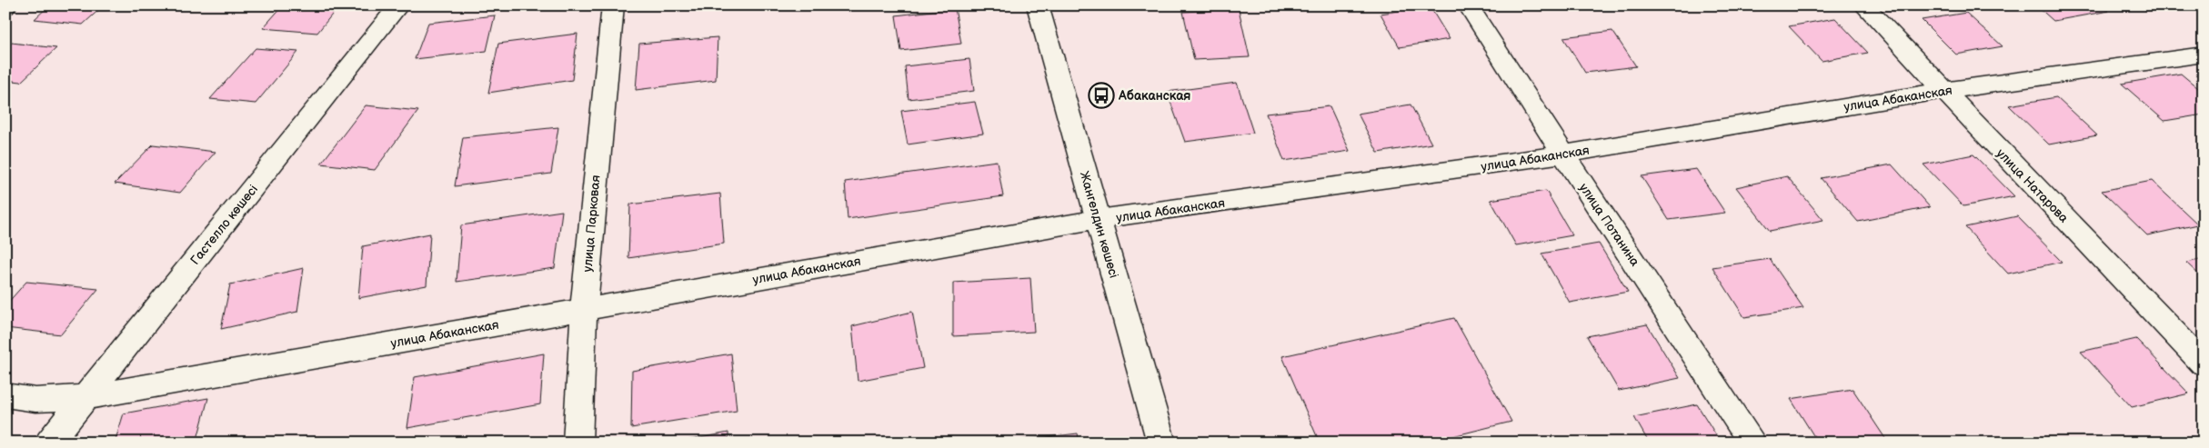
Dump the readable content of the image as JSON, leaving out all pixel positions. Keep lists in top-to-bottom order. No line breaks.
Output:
{"streets":{"street":["улица Абаканская","улица Натарова","улица Парковая","Гастелло көшесі","Жангелдин көшесі","улица Потанина"]},"crossings":[["улица Абаканская","улица Натарова"],["улица Абаканская","улица Парковая"],["улица Абаканская","Гастелло көшесі"],["улица Абаканская","Жангелдин көшесі"],["улица Абаканская","улица Потанина"]],"places":{"bus stop":["Абаканская"]}}
